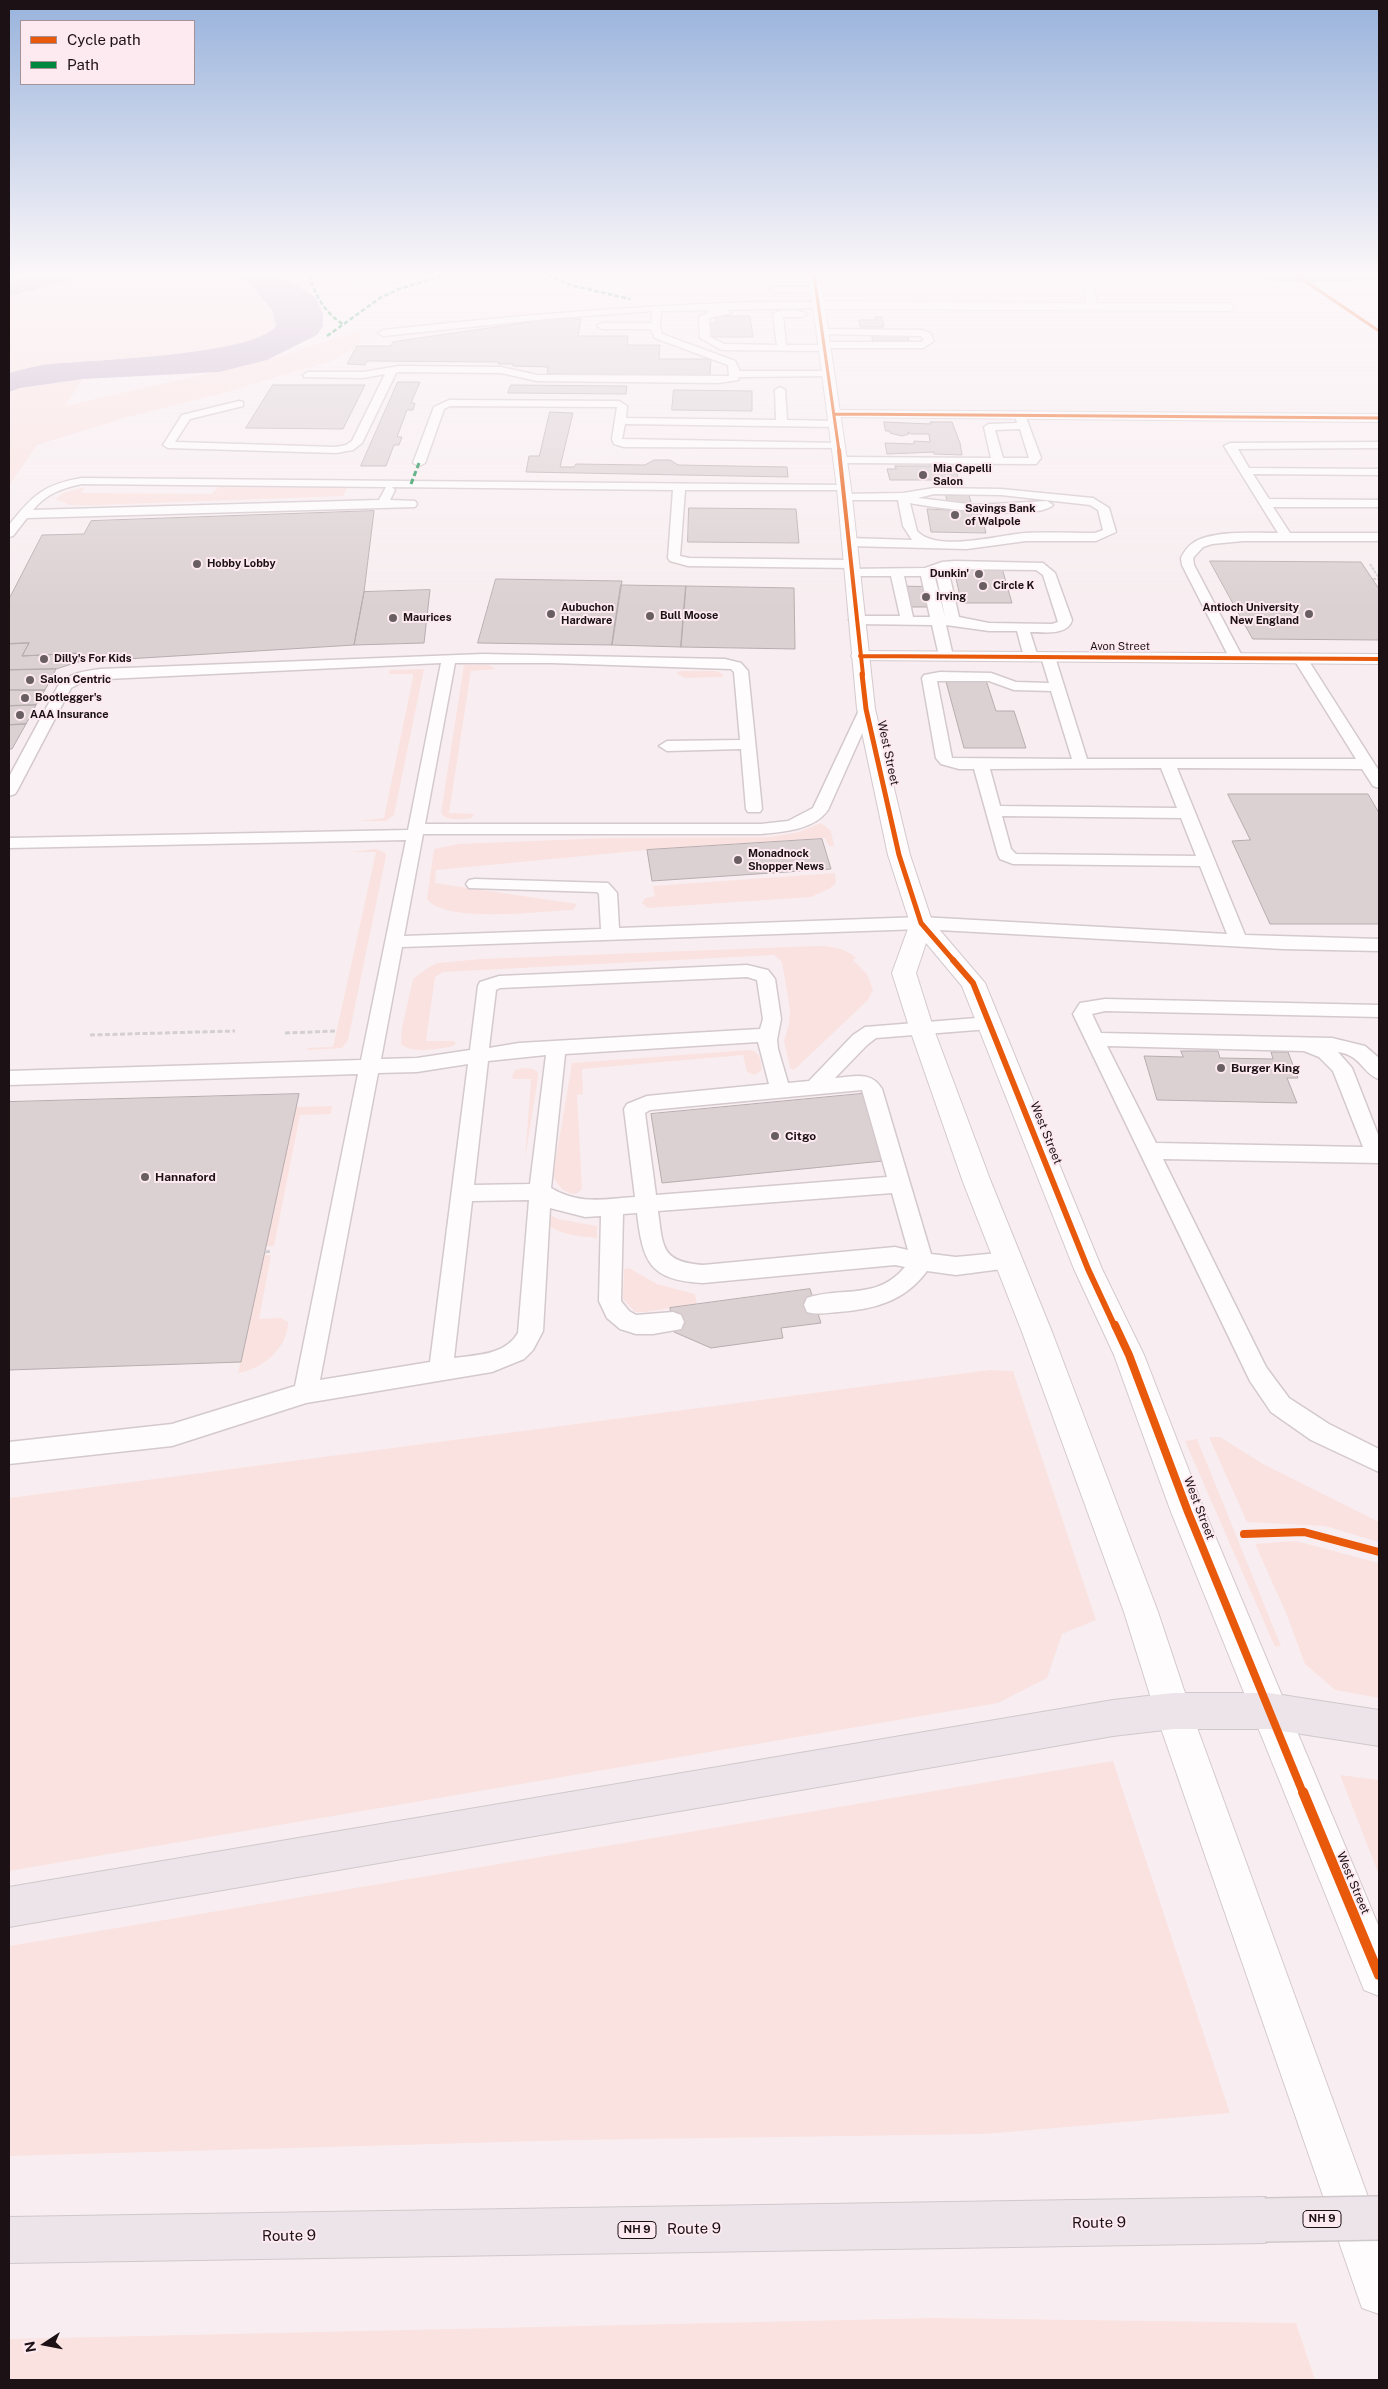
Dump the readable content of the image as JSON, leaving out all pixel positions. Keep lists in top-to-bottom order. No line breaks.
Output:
{"streets":{"highway":["NH 9","Route 9"],"street":["Avon Street","West Street"]},"crossings":[["Avon Street","West Street"]],"places":["Mia Capelli Salon","Savings Bank of Walpole","Hobby Lobby","Dunkin'","Circle K","Irving","Aubuchon Hardware","Antioch University New England","Bull Moose","Maurices","Dilly's For Kids","Salon Centric","Bootlegger's","AAA Insurance","Monadnock Shopper News","Burger King","Citgo","Hannaford"],"legend":["Cycle path","Path"],"north":"left"}
